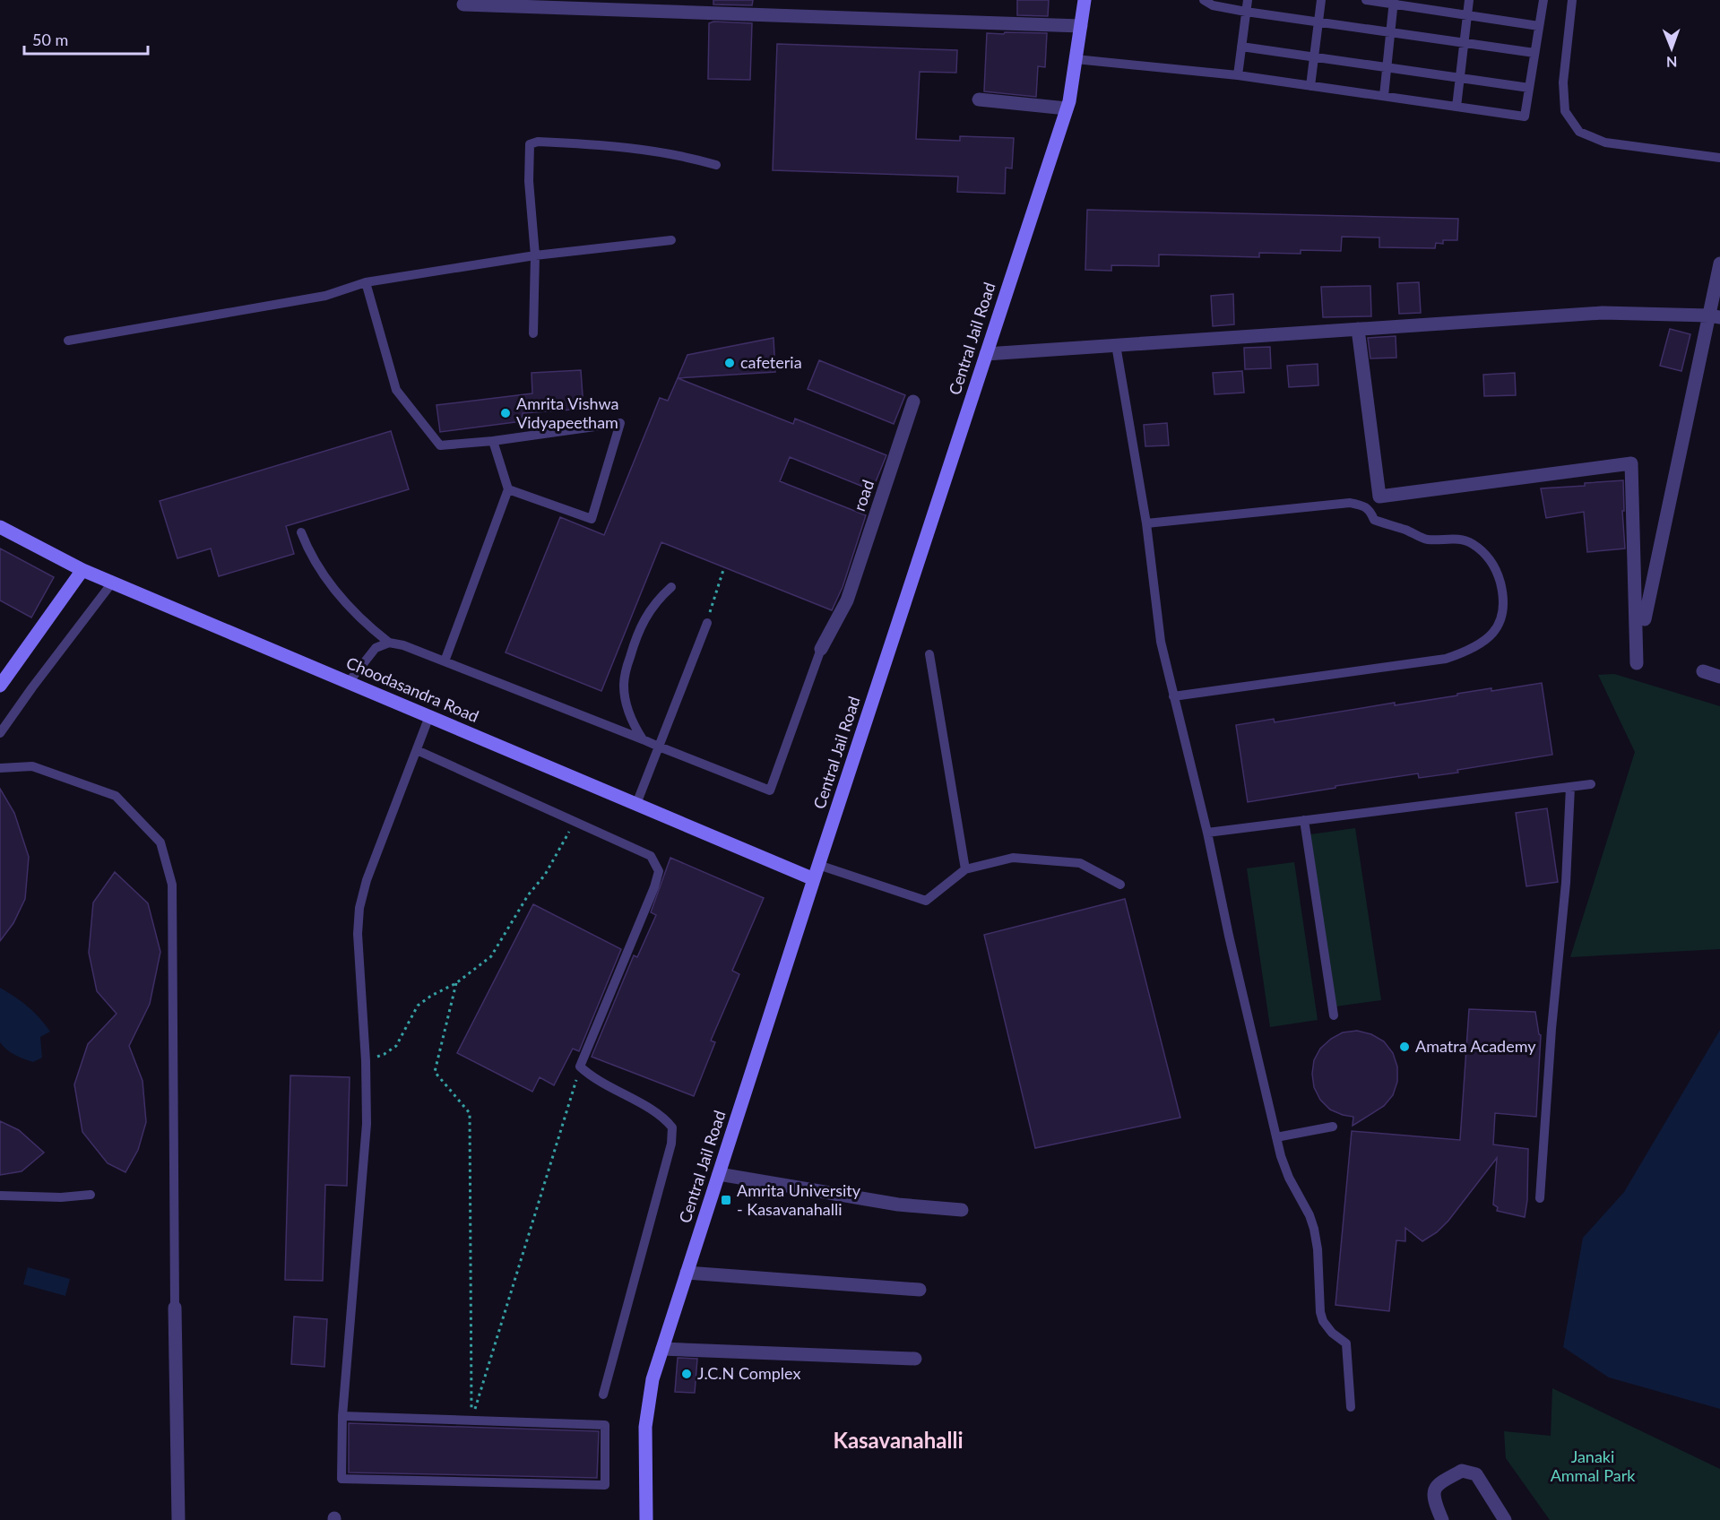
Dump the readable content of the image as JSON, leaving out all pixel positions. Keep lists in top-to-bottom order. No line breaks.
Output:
{"streets":{"main road":["Central Jail Road","Choodasandra Road"],"street":["road"]},"crossings":[["Central Jail Road","Choodasandra Road"]],"districts":["Kasavanahalli"],"parks":["Janaki Ammal Park"],"places":{"other":["cafeteria","Amrita Vishwa Vidyapeetham","Amatra Academy","J.C.N Complex"],"transit":["Amrita University - Kasavanahalli"]},"scale_bar":"50 m","north":"bottom"}
